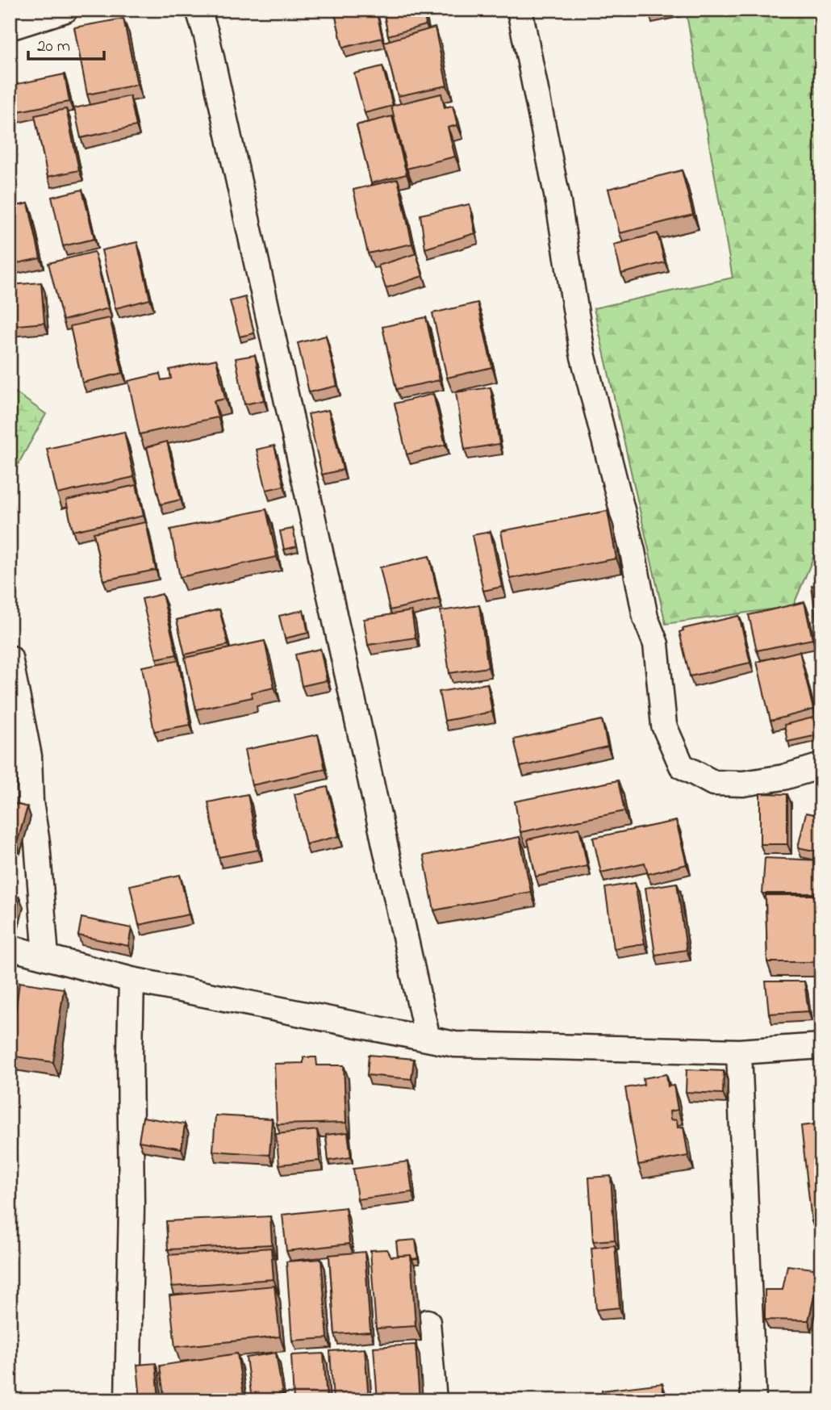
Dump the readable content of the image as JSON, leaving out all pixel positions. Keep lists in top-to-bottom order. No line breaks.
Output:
{"scale_bar":"20 m"}
